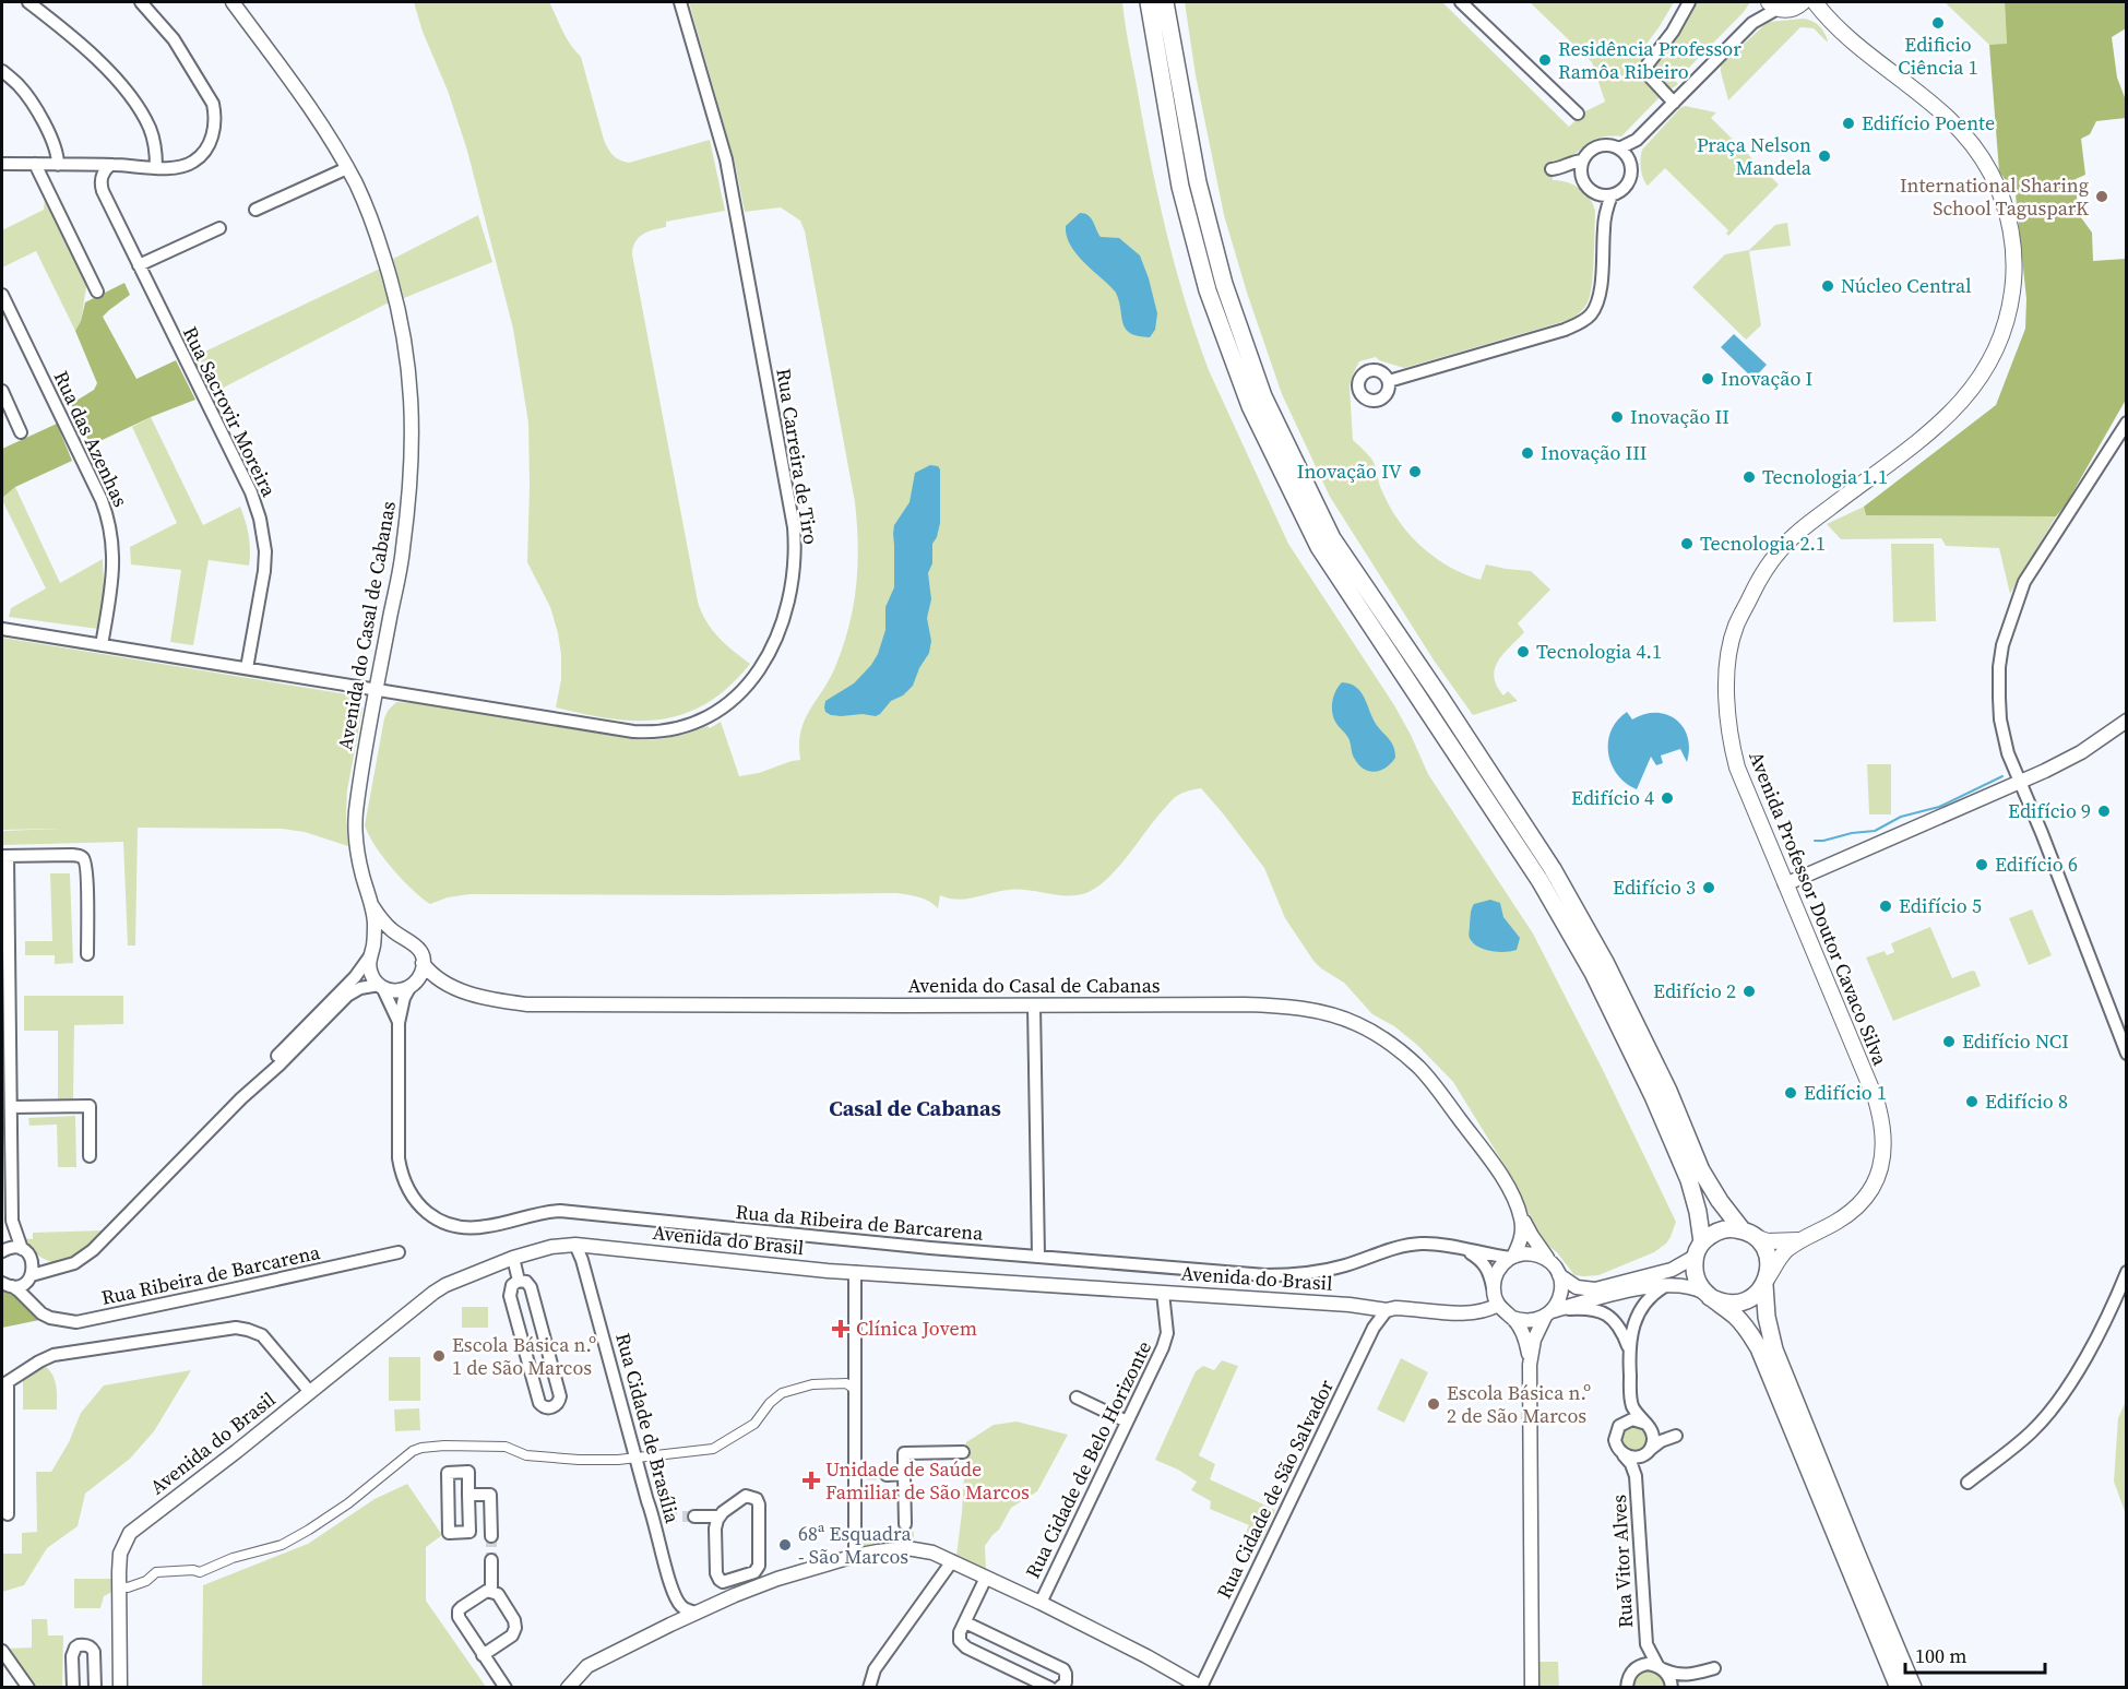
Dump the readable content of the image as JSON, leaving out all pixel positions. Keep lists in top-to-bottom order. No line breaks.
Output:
{"streets":{"main road":["Avenida Professor Doutor Cavaco Silva"],"street":["Rua Sacrovir Moreira","Rua das Azenhas","Rua Carreira de Tiro","Avenida do Casal de Cabanas","Rua da Ribeira de Barcarena","Avenida do Brasil","Rua Ribeira de Barcarena","Rua Cidade de Brasília","Rua Cidade de Belo Horizonte","Rua Cidade de São Salvador","Rua Vitor Alves"]},"crossings":[["Rua Sacrovir Moreira","Rua Carreira de Tiro"],["Rua das Azenhas","Rua Carreira de Tiro"],["Rua Carreira de Tiro","Avenida do Casal de Cabanas"],["Avenida do Casal de Cabanas","Rua da Ribeira de Barcarena"],["Avenida do Casal de Cabanas","Avenida do Brasil"],["Avenida do Casal de Cabanas","Rua Vitor Alves"],["Rua da Ribeira de Barcarena","Avenida do Brasil"],["Rua da Ribeira de Barcarena","Rua Vitor Alves"],["Avenida do Brasil","Rua Cidade de Brasília"],["Avenida do Brasil","Rua Cidade de Belo Horizonte"],["Avenida do Brasil","Rua Cidade de São Salvador"],["Avenida do Brasil","Rua Vitor Alves"]],"districts":["Casal de Cabanas"],"places":{"other":["Edificio Ciência 1","Residência Professor Ramôa Ribeiro","Edifício Poente","Praça Nelson Mandela","International Sharing School TagusparK","Núcleo Central","Inovação I","Inovação II","Inovação III","Inovação IV","Tecnologia 1.1","Tecnologia 2.1","Tecnologia 4.1","Edifício 4","Edifício 9","Edifício 6","Edifício 3","Edifício 5","Edifício 2","Edifício NCI","Edifício 1","Edifício 8","Escola Básica n.º 1 de São Marcos","Escola Básica n.º 2 de São Marcos","68ª Esquadra - São Marcos"],"health":["Clínica Jovem","Unidade de Saúde Familiar de São Marcos"]},"scale_bar":"100 m"}
